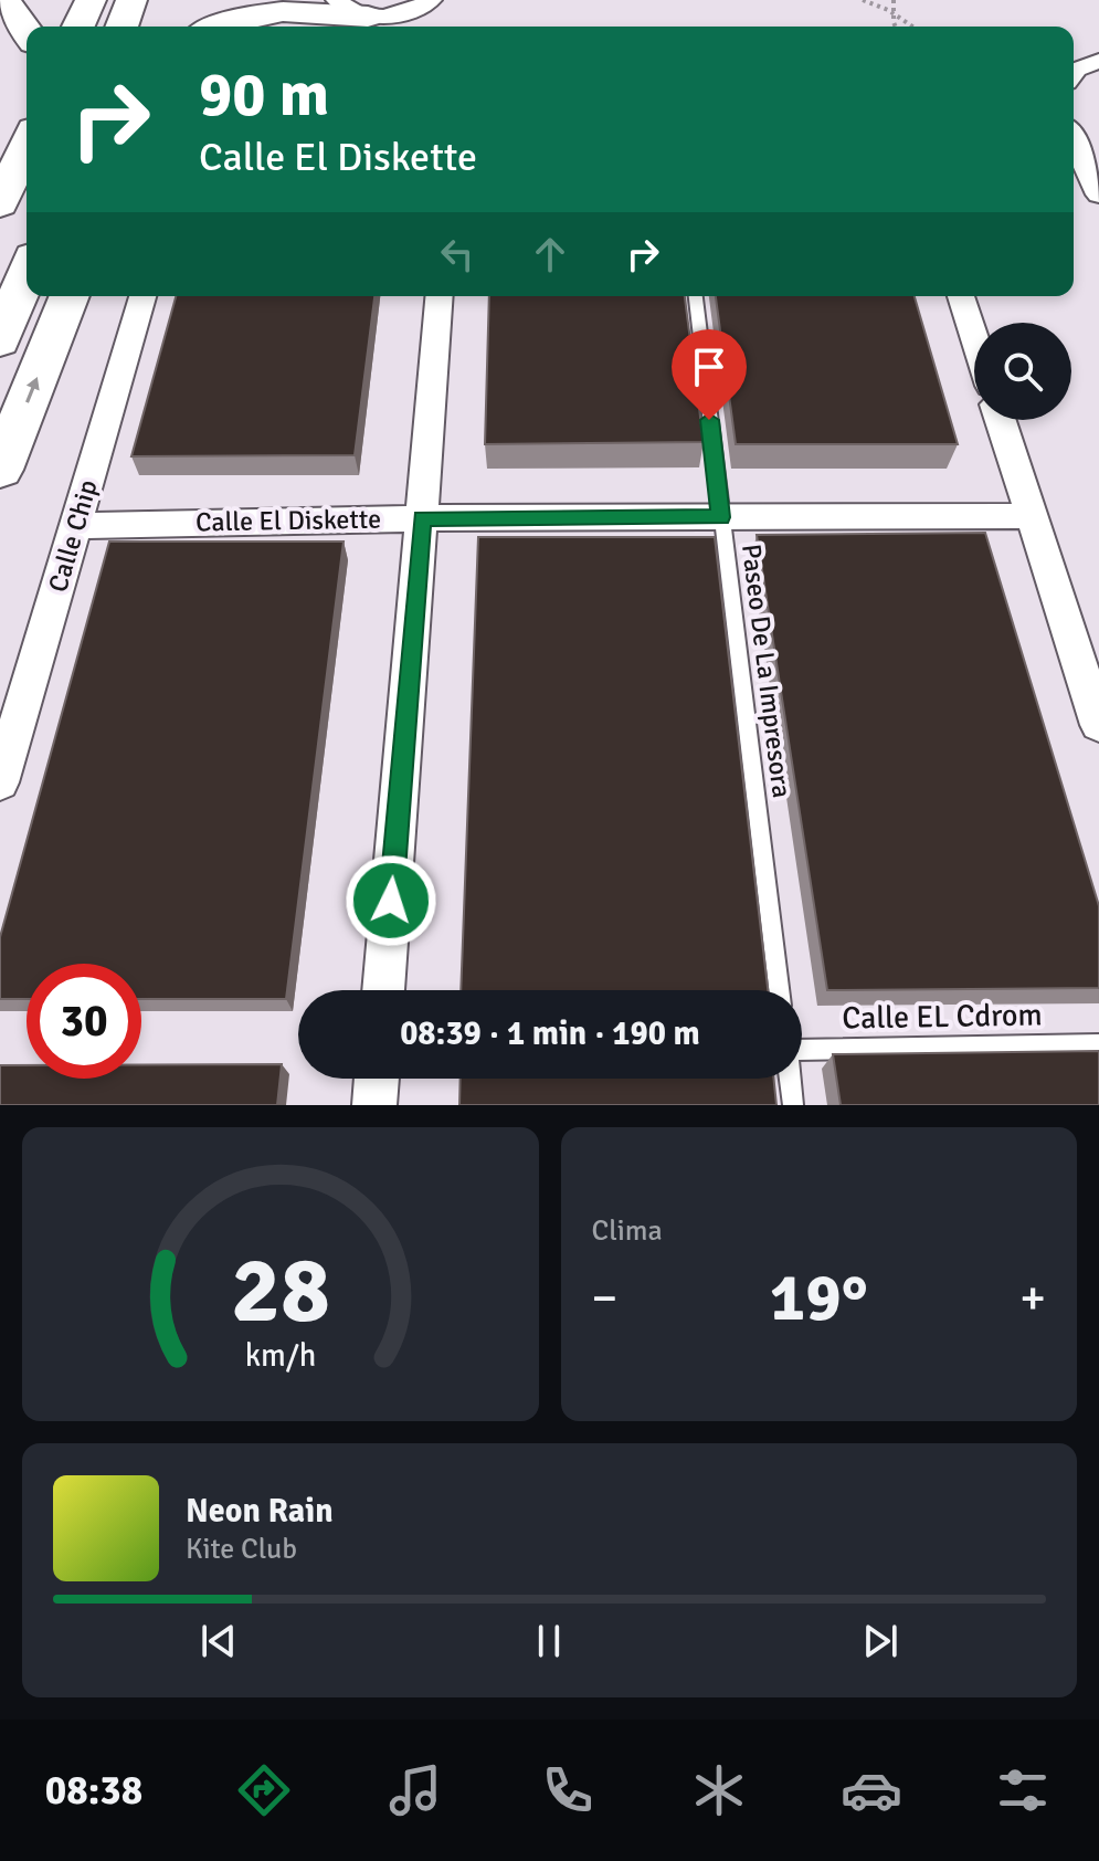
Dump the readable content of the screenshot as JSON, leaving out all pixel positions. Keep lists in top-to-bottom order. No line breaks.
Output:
{"streets":{"street":["Calle El Diskette","Calle Chip"],"lane":["Paseo De La Impresora","Calle EL Cdrom"]},"crossings":[["Calle El Diskette","Calle Chip"],["Calle El Diskette","Paseo De La Impresora"]],"page":{"turn":["90 m","Calle El Diskette"],"limit":"30","trip":"08:39 · 1 min · 190 m","tile":"Clima","heat":["−","19°","+"],"song":["Neon Rain","Kite Club"],"tabs":"08:38","gauge":["28","km/h"]}}
